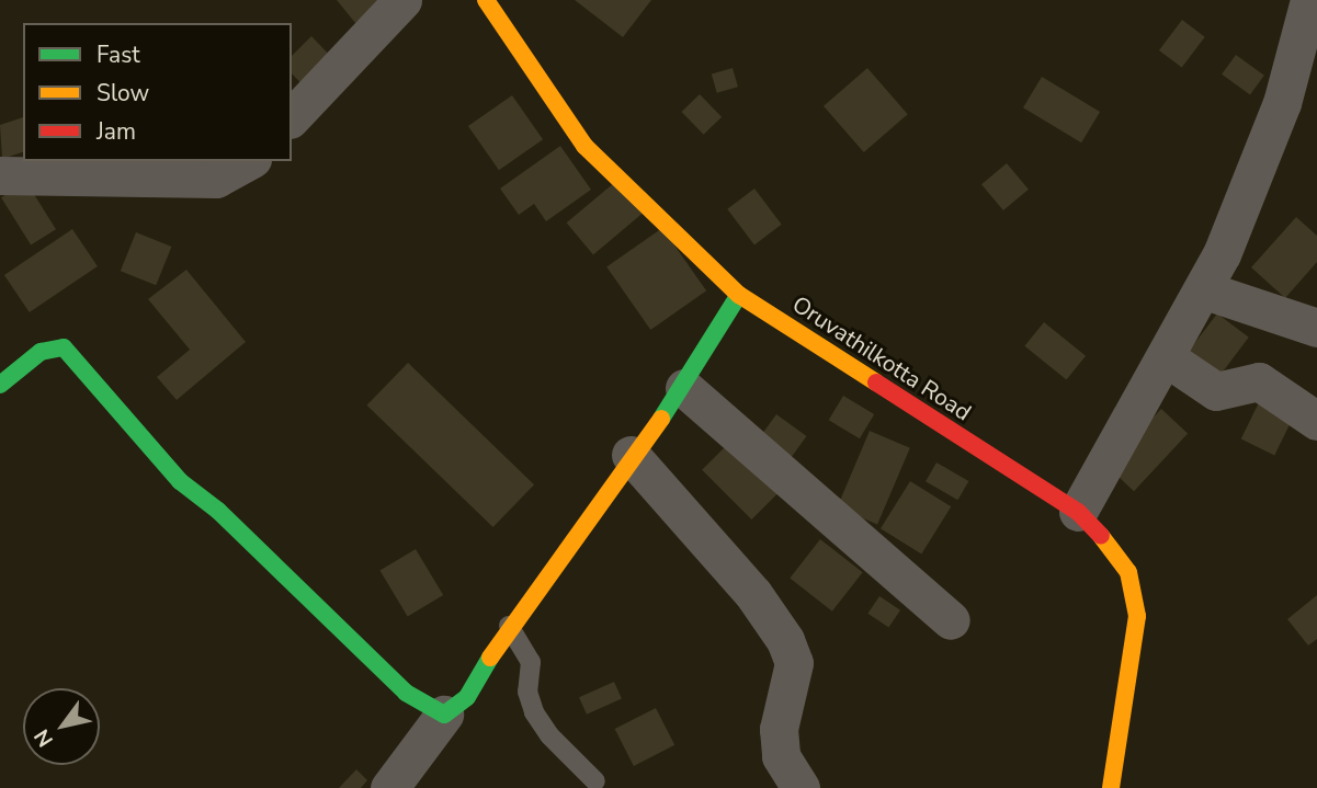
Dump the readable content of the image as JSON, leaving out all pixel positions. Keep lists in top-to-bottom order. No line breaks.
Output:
{"streets":{"street":["Oruvathilkotta Road"]},"legend":["Fast","Slow","Jam"],"north":"bottom left"}
